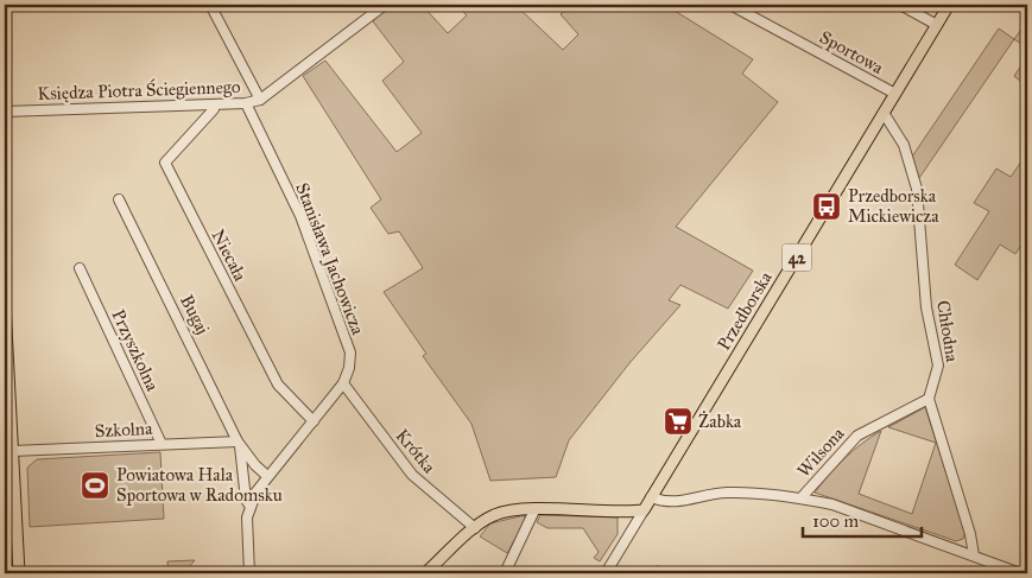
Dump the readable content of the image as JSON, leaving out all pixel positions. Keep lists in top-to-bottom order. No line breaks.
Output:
{"streets":{"main road":["42","Przedborska"],"street":["Sportowa","Księdza Piotra Ściegiennego","Niecała","Stanisława Jachowicza","Bugaj","Chłodna","Przyszkolna","Szkolna","Krótka","Wilsona"]},"crossings":[["Sportowa","Przedborska"],["Księdza Piotra Ściegiennego","Niecała"],["Księdza Piotra Ściegiennego","Stanisława Jachowicza"],["Niecała","Stanisława Jachowicza"],["Stanisława Jachowicza","Bugaj"],["Stanisława Jachowicza","Krótka"],["Przedborska","Chłodna"],["Przedborska","Wilsona"],["Bugaj","Szkolna"],["Chłodna","Wilsona"],["Przyszkolna","Szkolna"]],"places":{"bus stop":["Przedborska Mickiewicza"],"supermarket":["Żabka"],"sports":["Powiatowa Hala Sportowa w Radomsku"]},"scale_bar":"100 m"}
